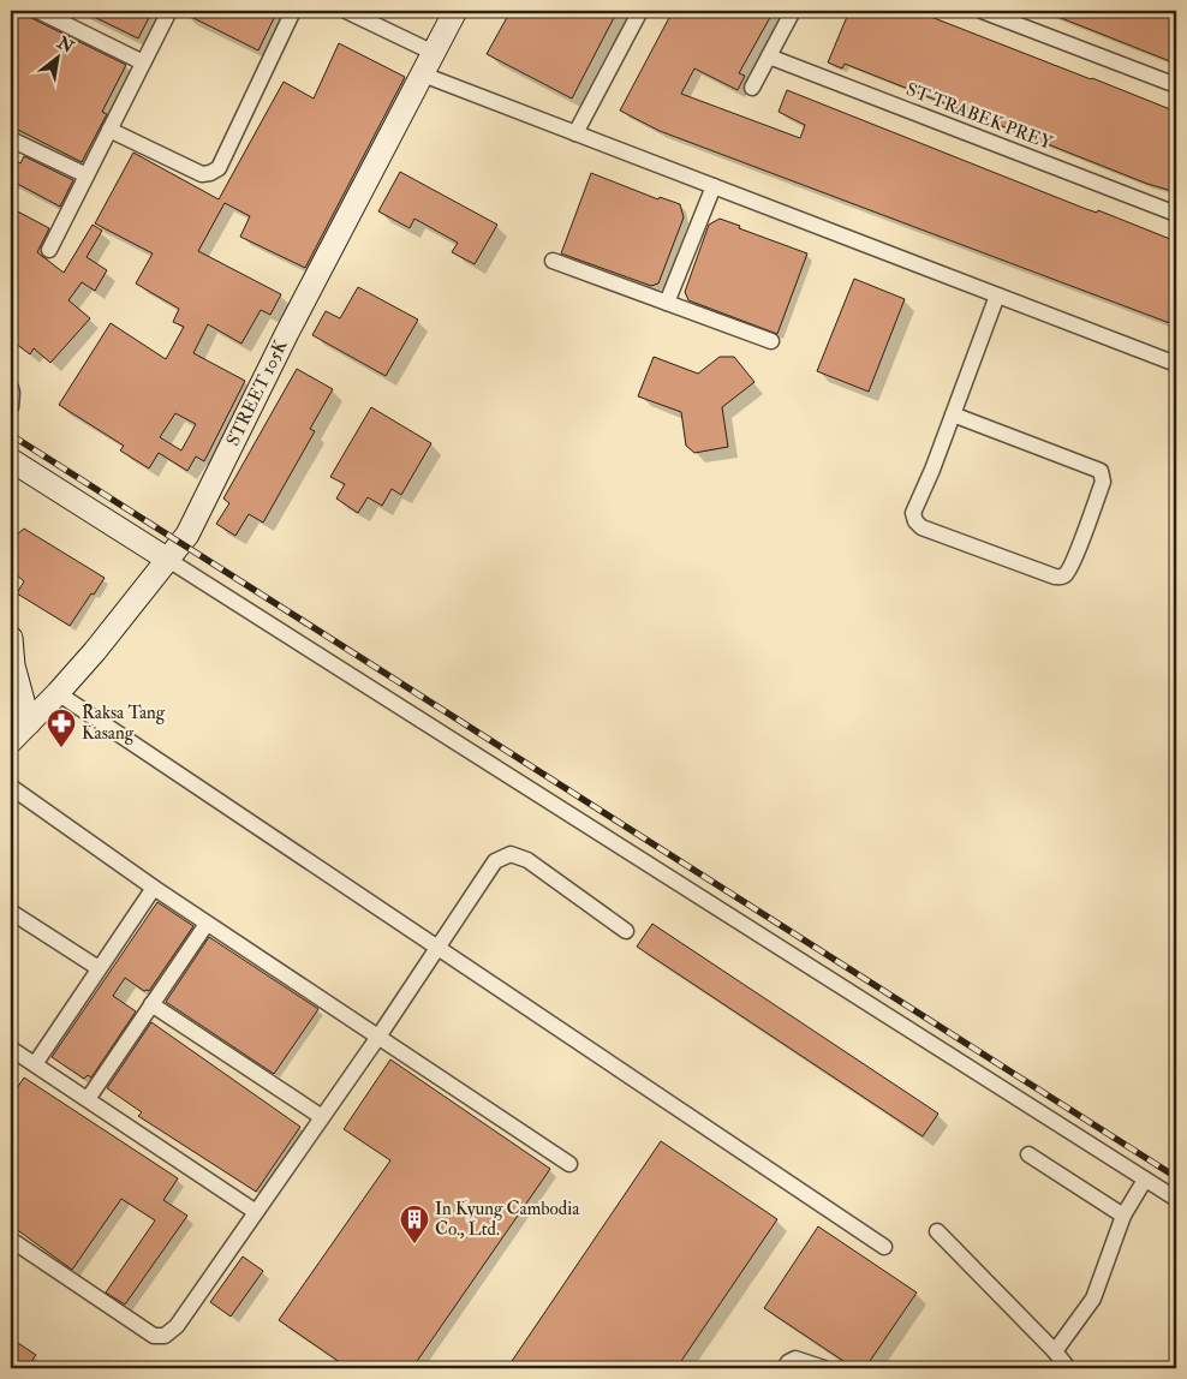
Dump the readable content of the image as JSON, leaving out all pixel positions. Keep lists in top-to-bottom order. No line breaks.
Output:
{"streets":{"main road":["STREET 105K"],"street":["ST TRABEK PREY"]},"places":{"pharmacy":["Raksa Tang Kasang"],"building":["In Kyung Cambodia Co., Ltd."]},"north":"top right"}
